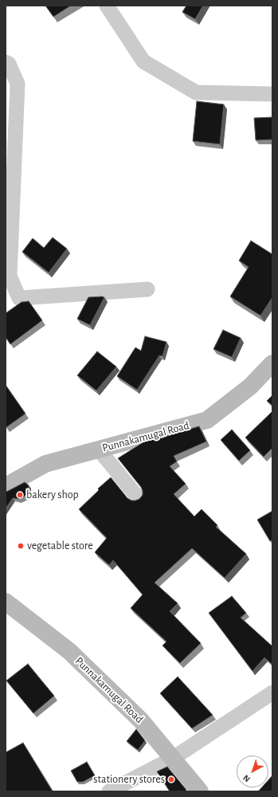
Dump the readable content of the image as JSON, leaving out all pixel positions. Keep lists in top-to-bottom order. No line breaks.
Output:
{"streets":{"street":["Punnakamugal Road"]},"places":["bakery shop","vegetable store","stationery stores"],"north":"bottom left"}
